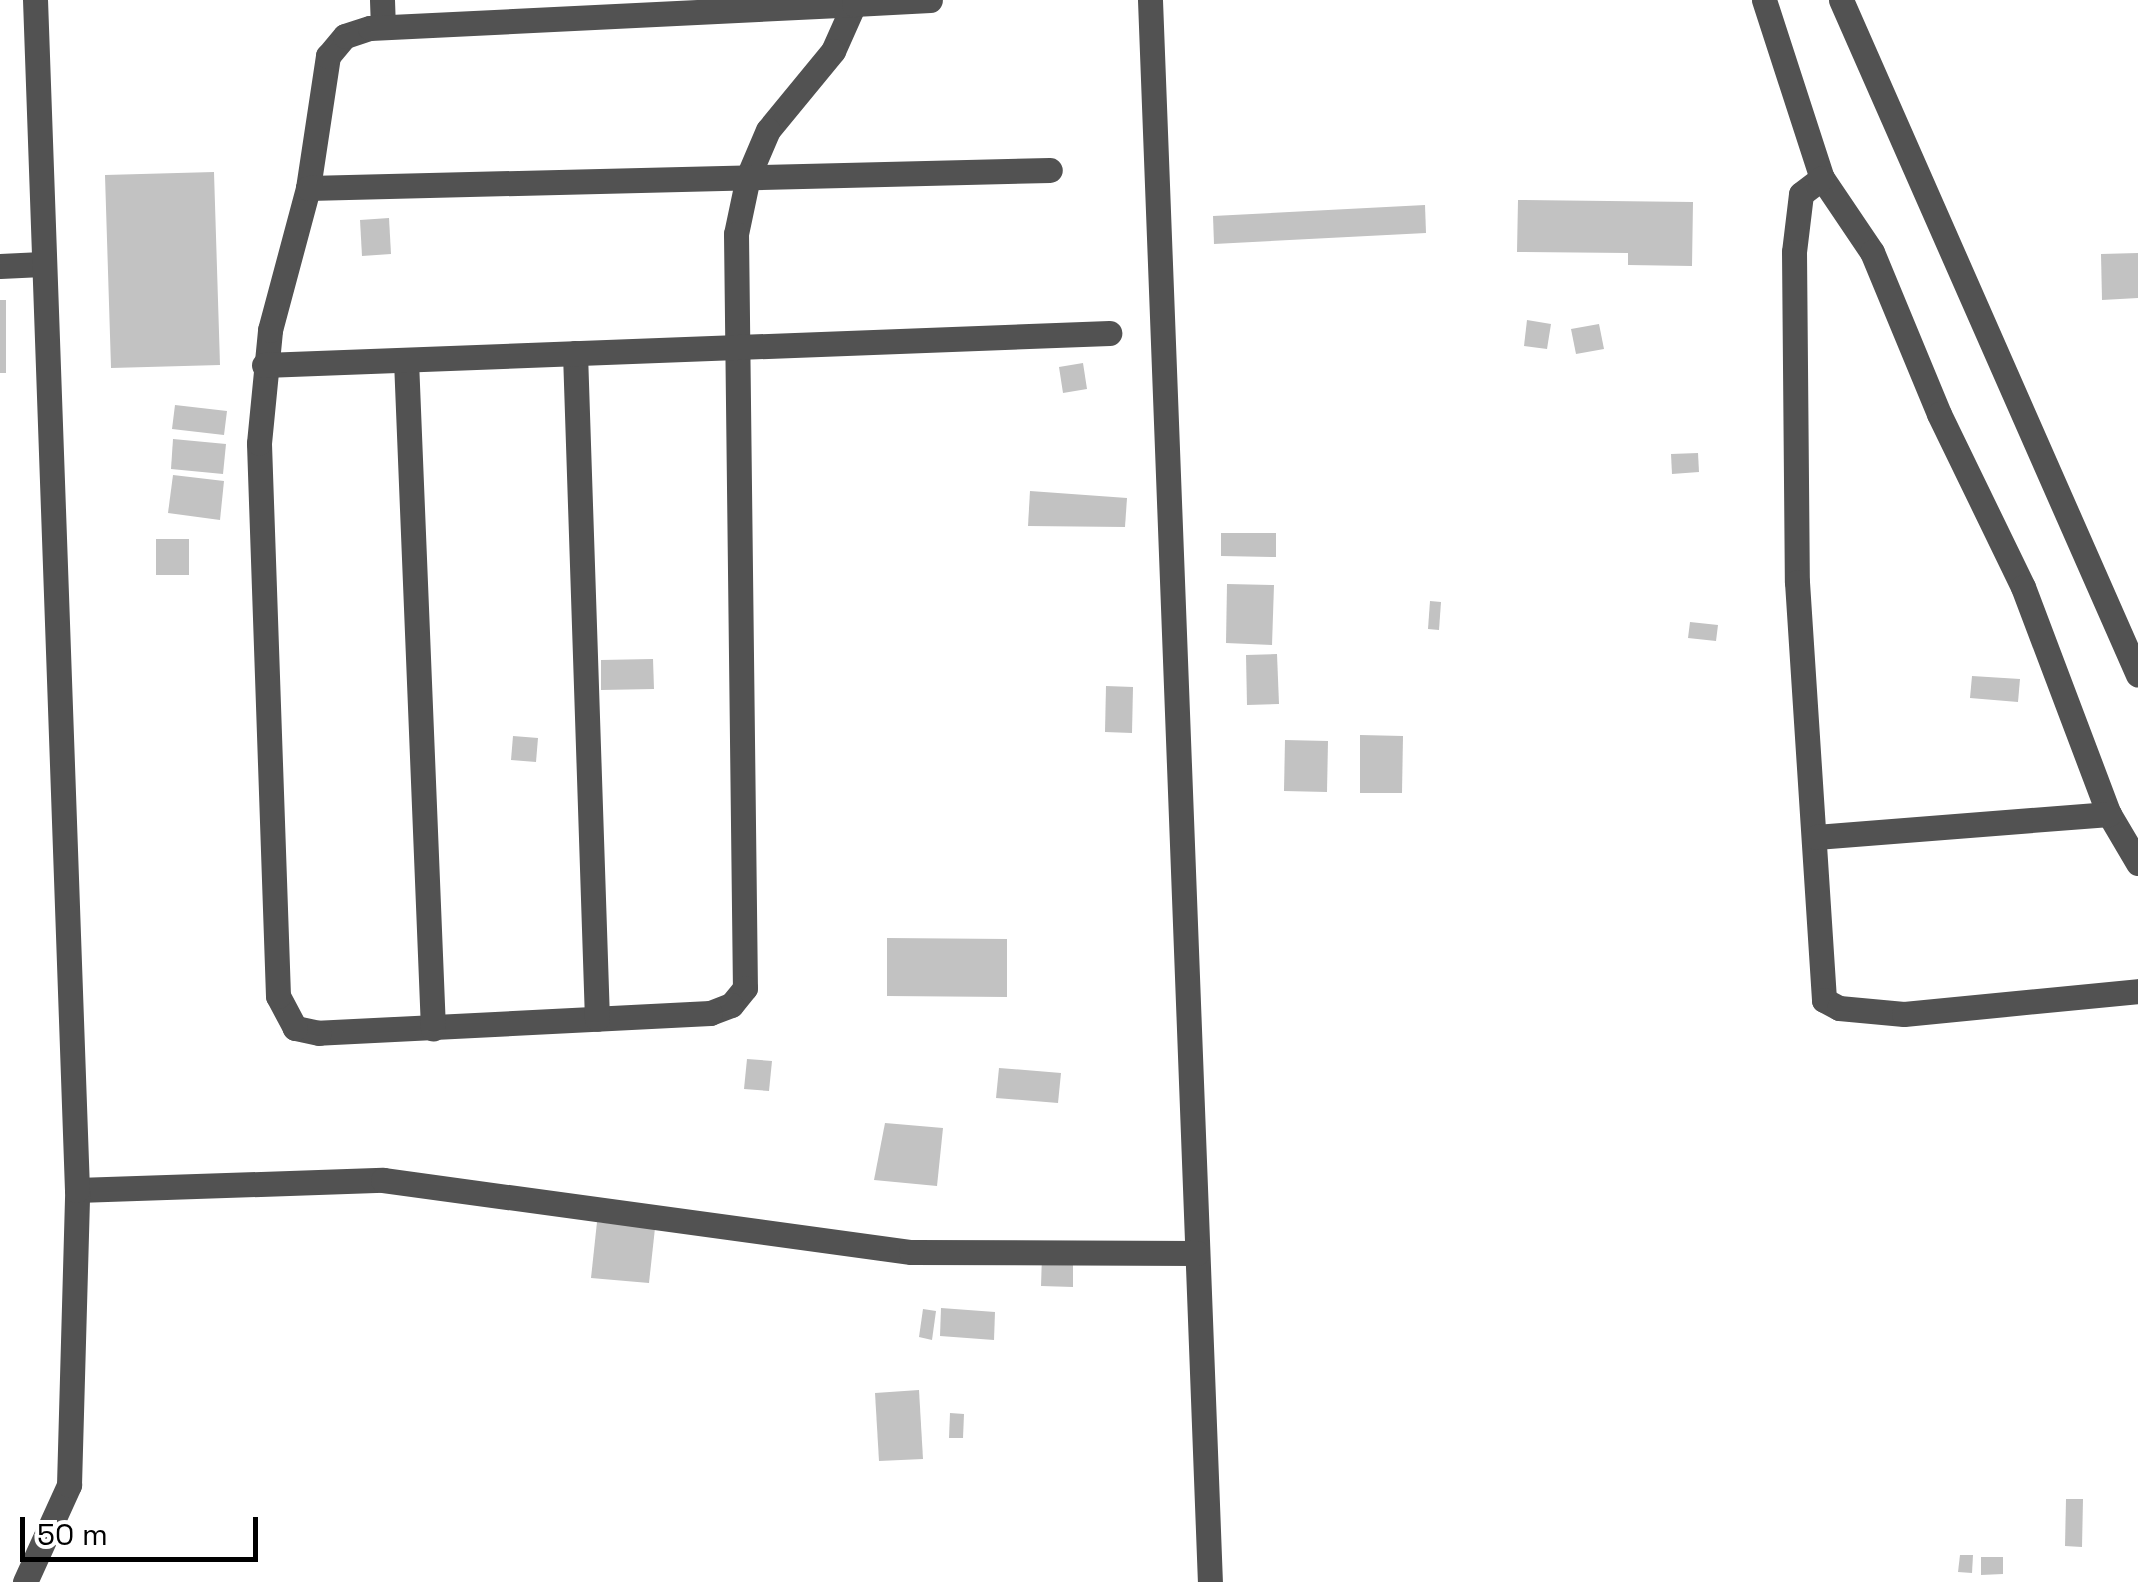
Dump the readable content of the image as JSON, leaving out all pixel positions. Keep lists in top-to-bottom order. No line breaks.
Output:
{"scale_bar":"50 m"}
